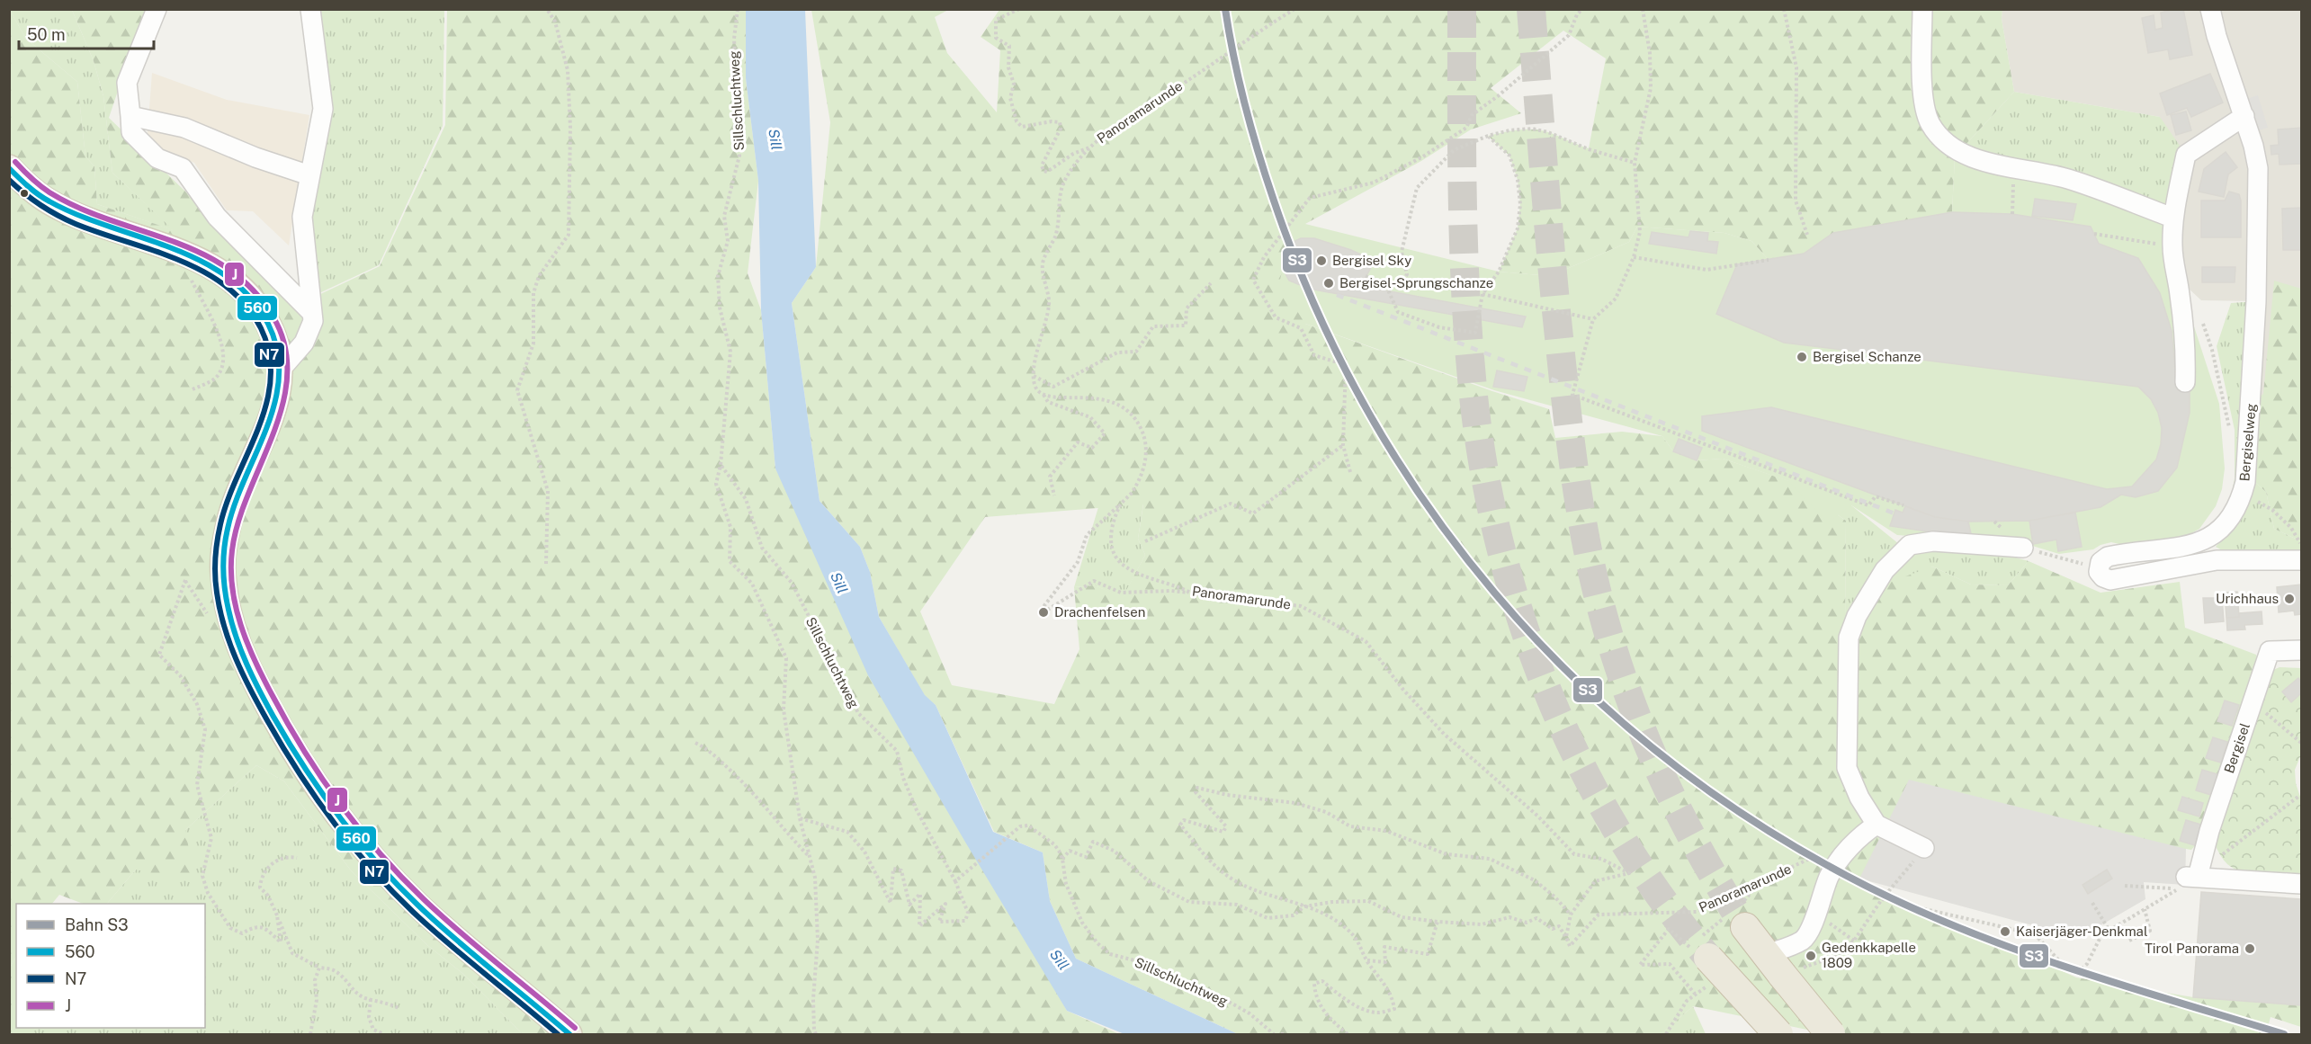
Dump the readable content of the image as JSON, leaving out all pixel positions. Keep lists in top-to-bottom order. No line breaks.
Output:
{"streets":{"street":["Bergiselweg","Bergisel"],"path":["Sillschluchtweg","Panoramarunde"]},"water":["Sill"],"places":["Bergisel Sky","Bergisel-Sprungschanze","Bergisel Schanze","Urichhaus","Drachenfelsen","Kaiserjäger-Denkmal","Tirol Panorama","Gedenkkapelle 1809"],"lines":["rail line S3","transit line J","transit line 560","transit line N7"],"legend":["Bahn S3","560","N7","J"],"scale_bar":"50 m"}
